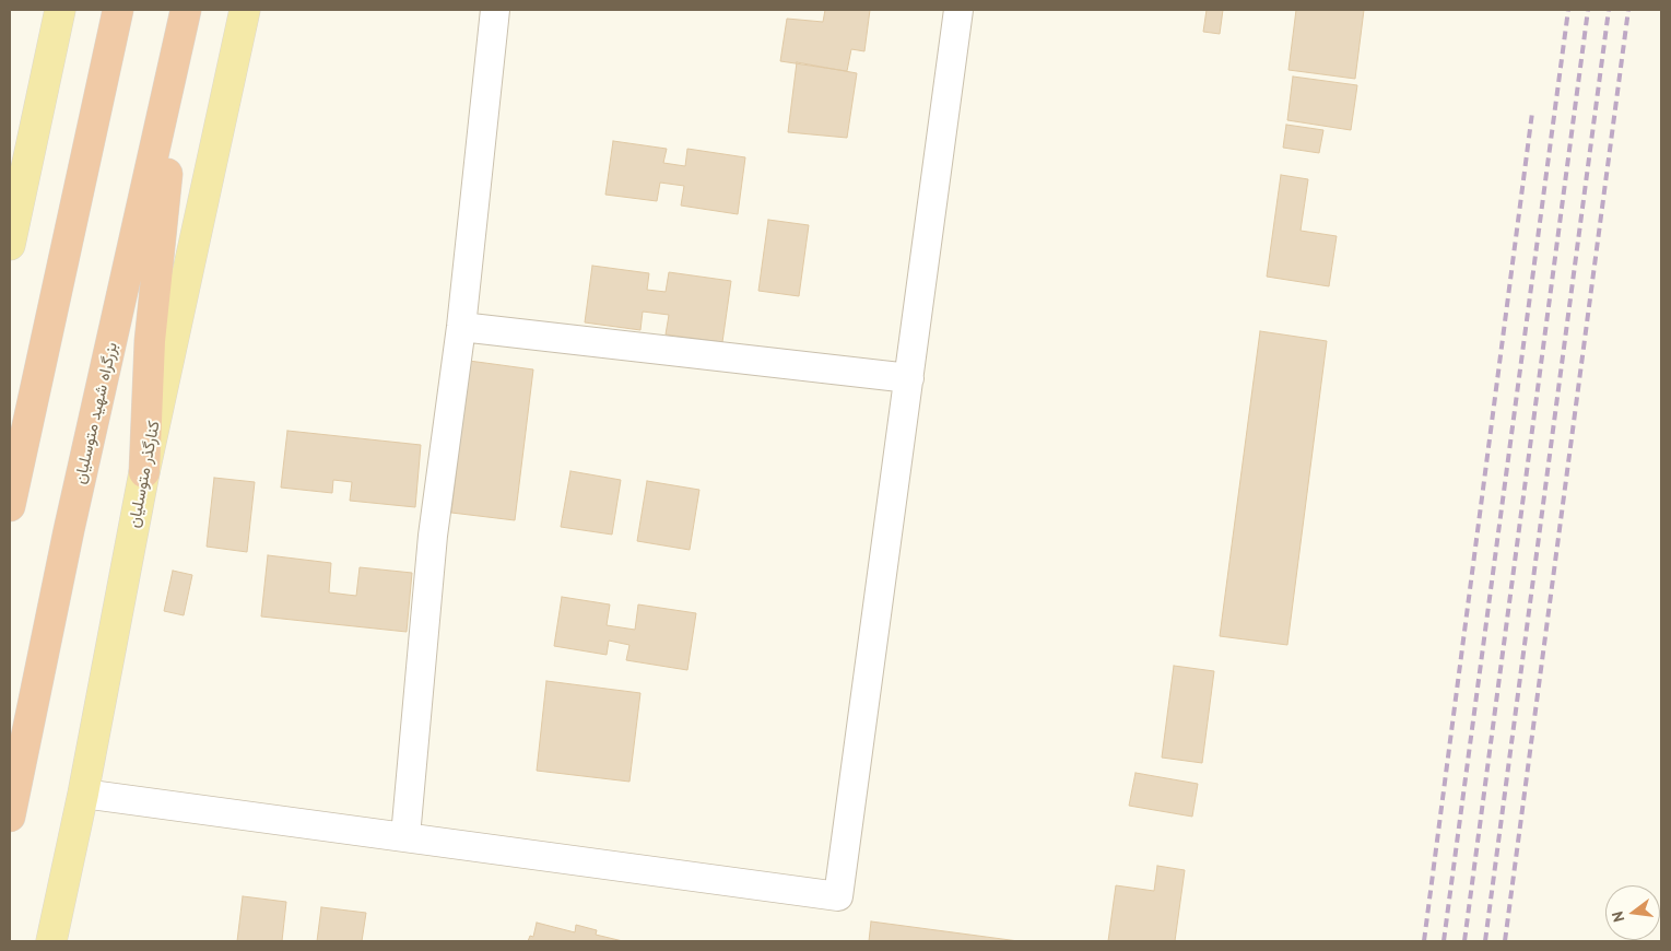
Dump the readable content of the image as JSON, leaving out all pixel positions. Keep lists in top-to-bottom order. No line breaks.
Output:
{"streets":{"highway":["بزرگراه شهید متوسلیان"],"main road":["کنارگذر متوسلیان"]},"north":"left"}
